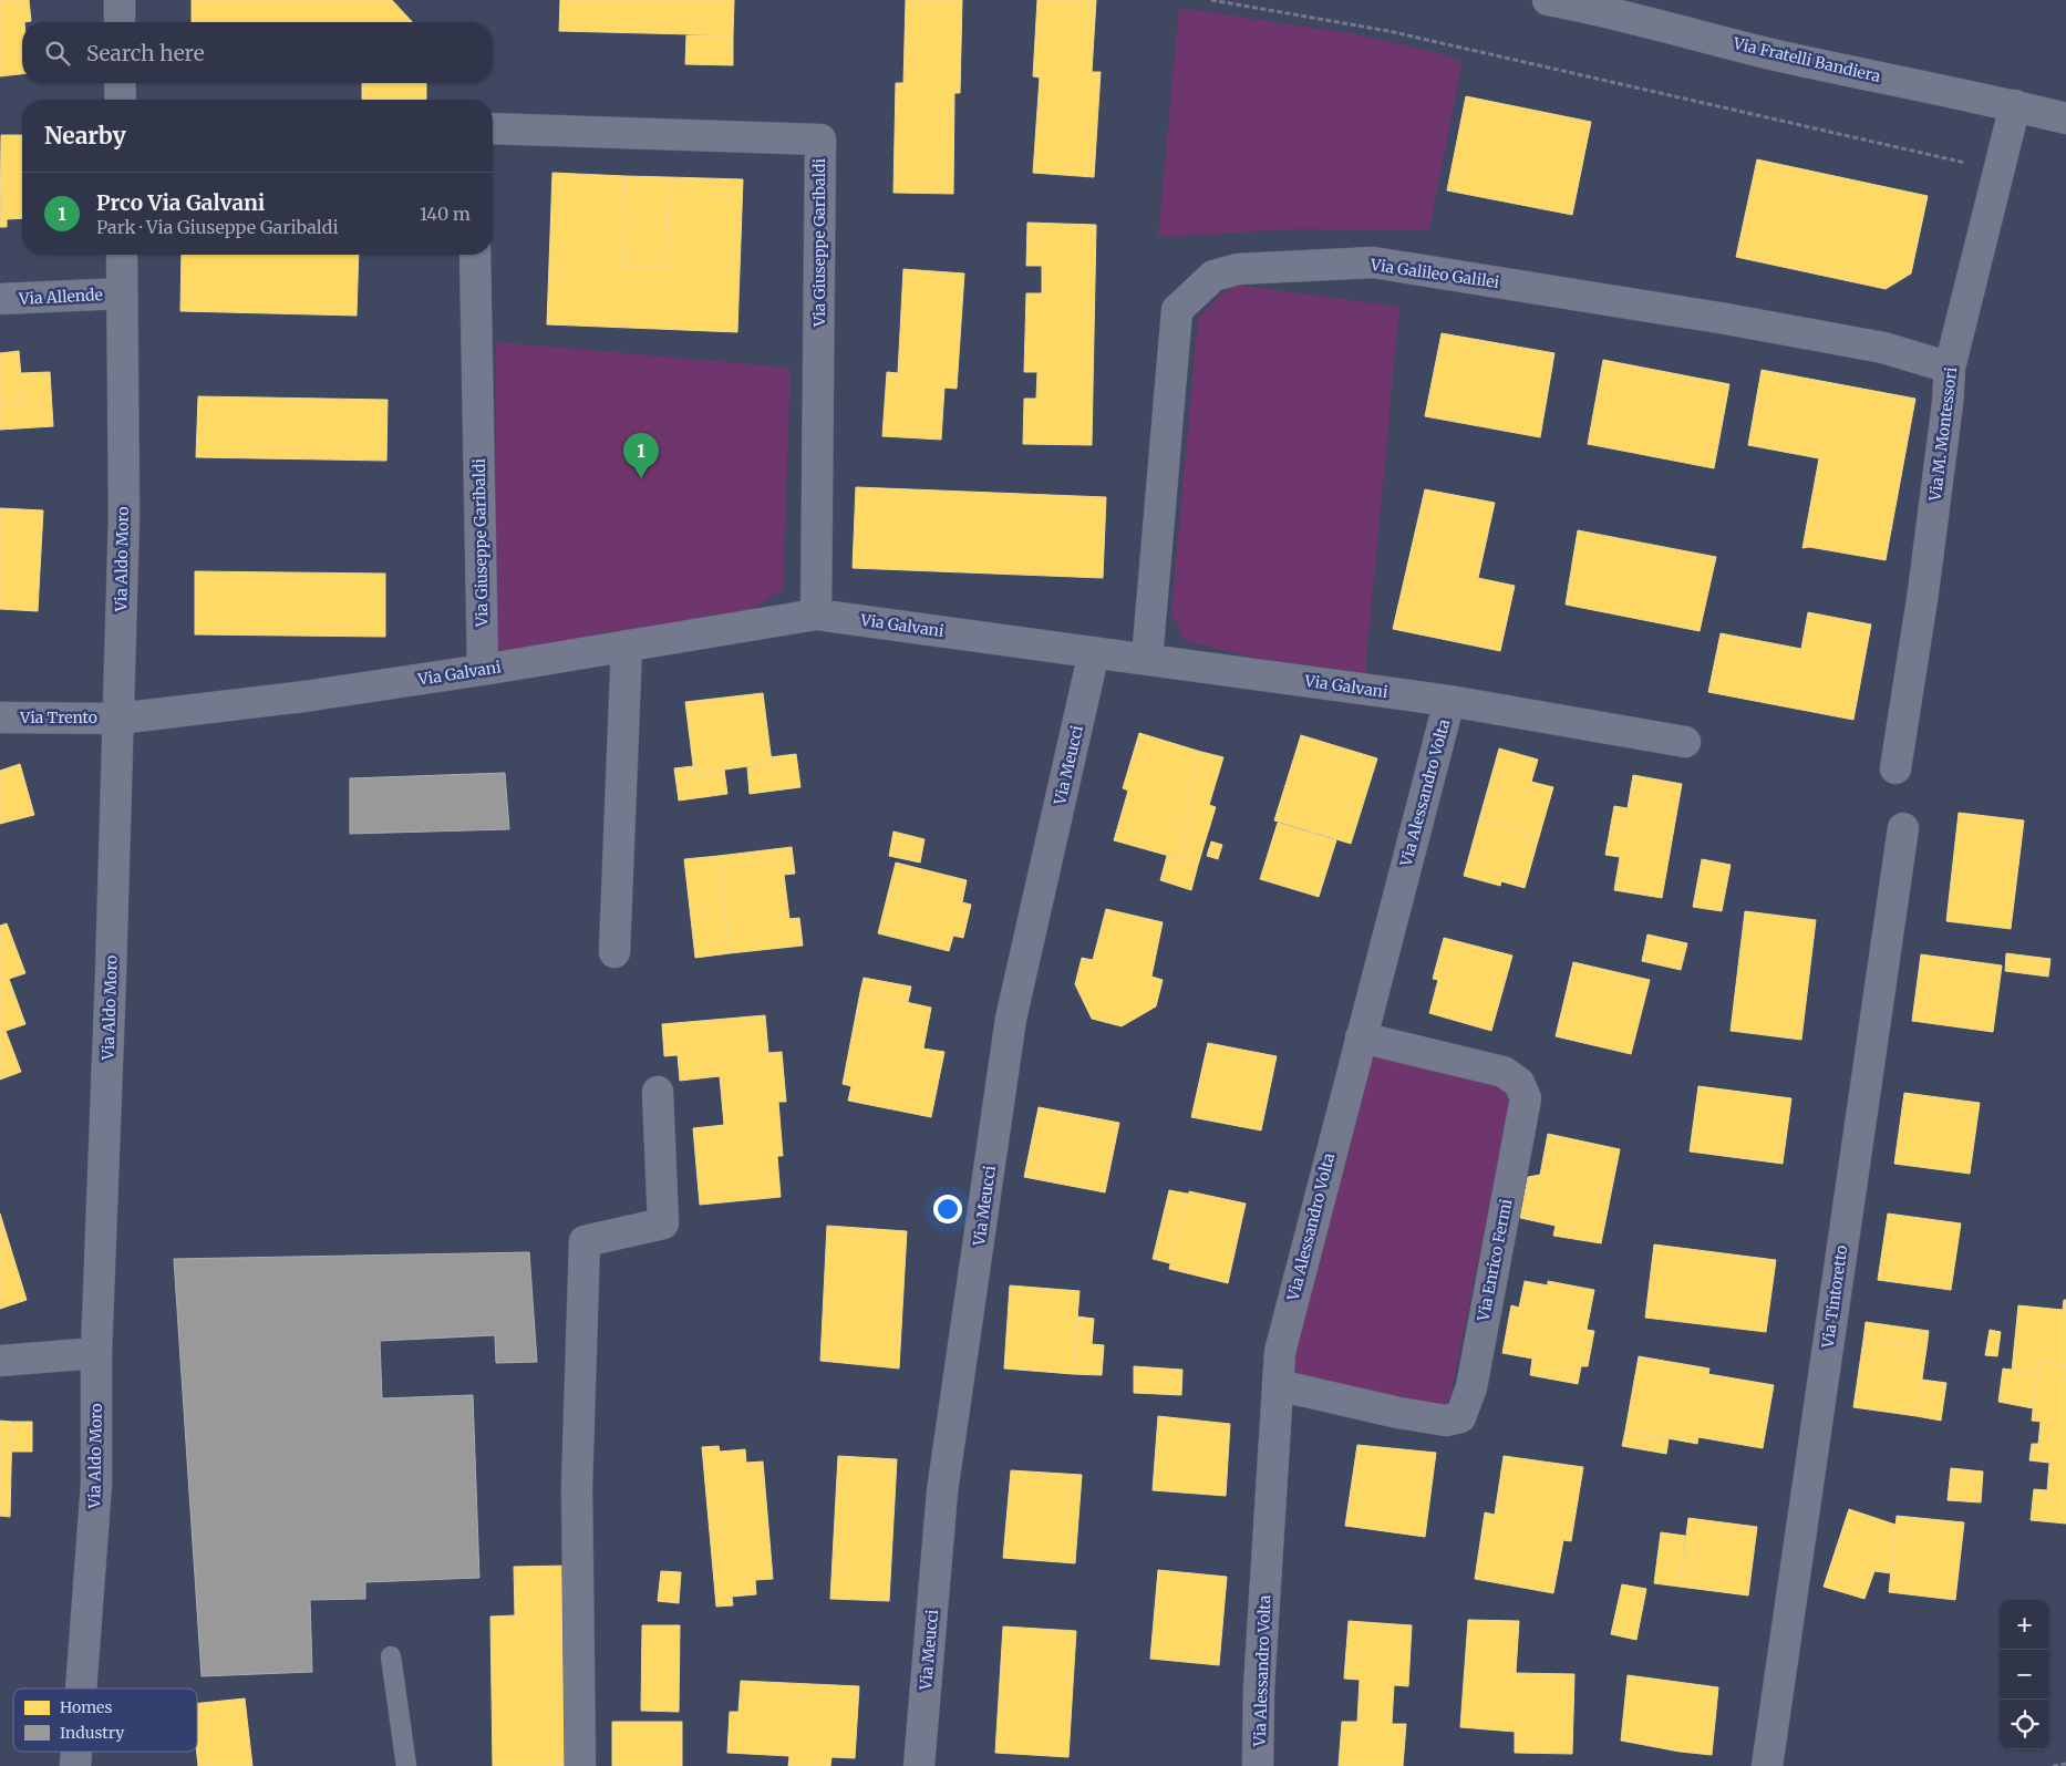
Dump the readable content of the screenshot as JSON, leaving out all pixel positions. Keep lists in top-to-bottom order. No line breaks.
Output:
{"streets":{"street":["Via Fratelli Bandiera","Via Giuseppe Garibaldi","Via Galileo Galilei","Via Allende","Via M. Montessori","Via Aldo Moro","Via Galvani","Via Trento","Via Meucci","Via Alessandro Volta","Via Enrico Fermi","Via Tintoretto"]},"crossings":[["Via Fratelli Bandiera","Via M. Montessori"],["Via Giuseppe Garibaldi","Via Galvani"],["Via Galileo Galilei","Via M. Montessori"],["Via Galileo Galilei","Via Galvani"],["Via Allende","Via Aldo Moro"],["Via Aldo Moro","Via Galvani"],["Via Aldo Moro","Via Trento"],["Via Galvani","Via Trento"],["Via Galvani","Via Meucci"],["Via Galvani","Via Alessandro Volta"],["Via Alessandro Volta","Via Enrico Fermi"]],"legend":["Homes","Industry"],"page":{"search":"Search here","heading":"Nearby","list":[{"mark":"1","name":"Prco Via Galvani","note":"Park · Via Giuseppe Garibaldi","value":"140 m"}],"pins":"1","map_buttons":["+","−"]}}
